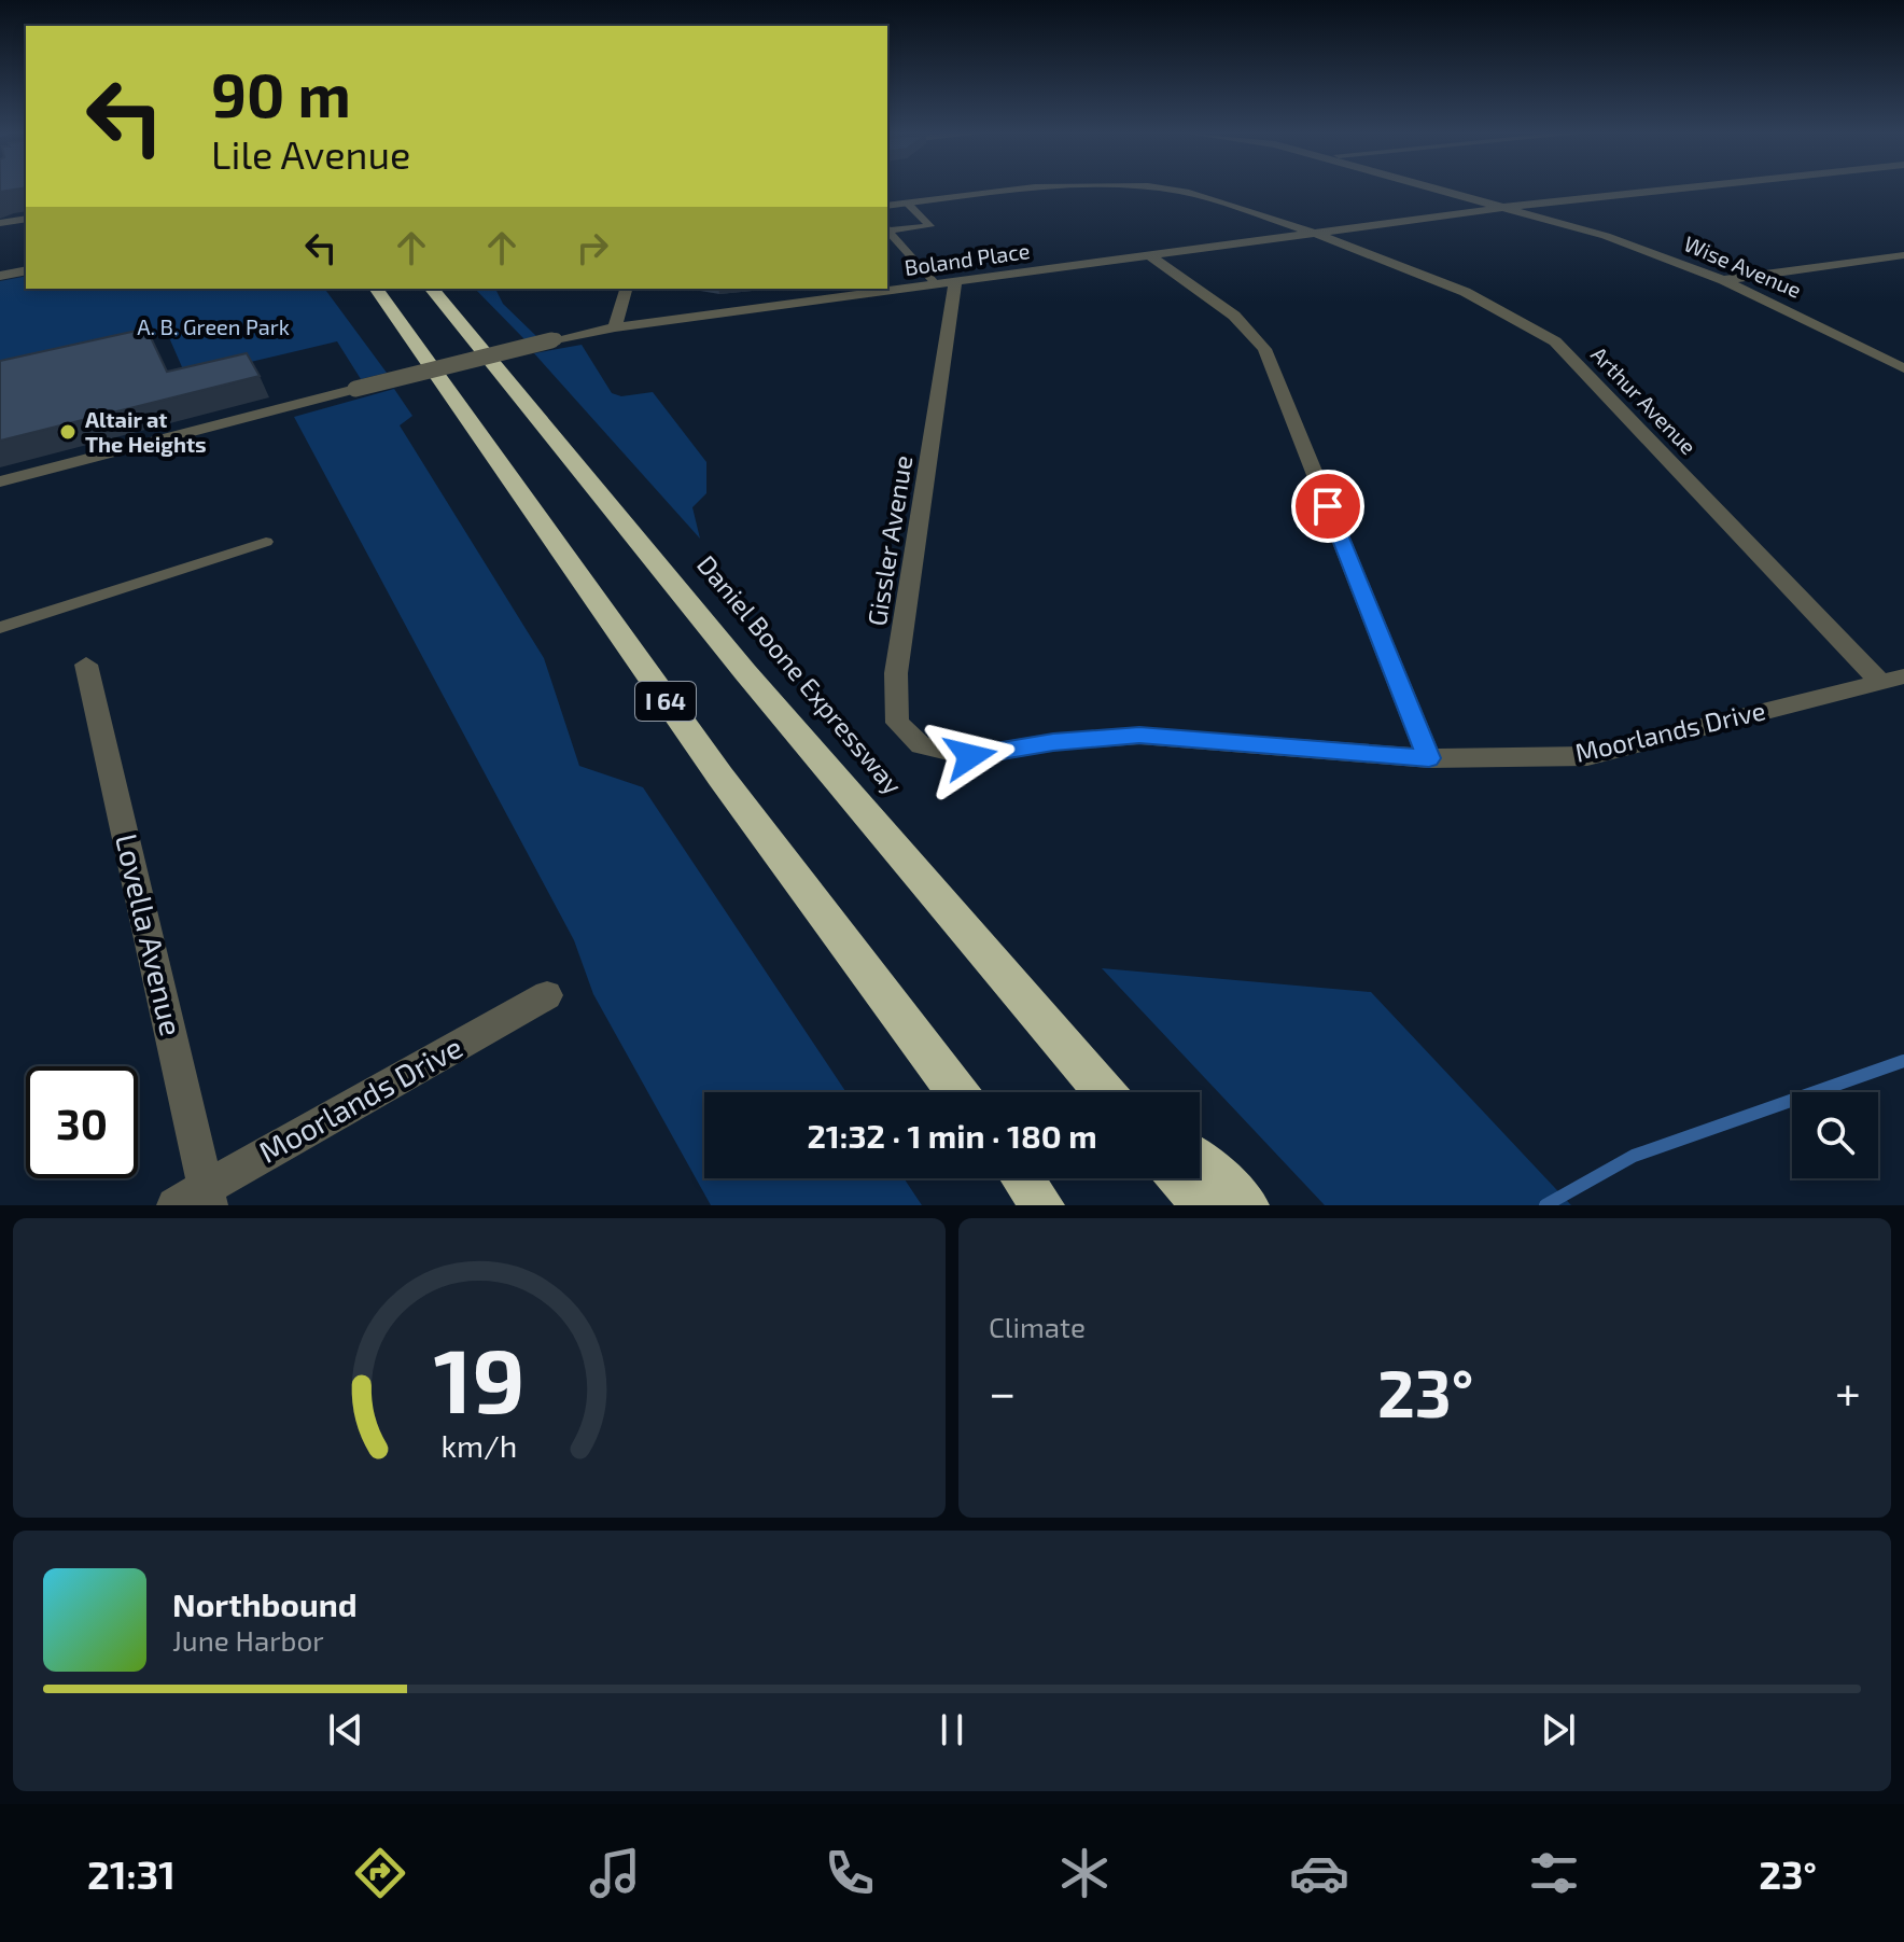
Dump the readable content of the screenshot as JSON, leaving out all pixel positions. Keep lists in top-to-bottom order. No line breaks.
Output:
{"streets":{"highway":["Daniel Boone Expressway","I 64"],"street":["Boland Place","Wise Avenue","Arthur Avenue","Gissler Avenue","Moorlands Drive","Lovella Avenue"]},"crossings":[["Boland Place","Wise Avenue"],["Boland Place","Arthur Avenue"],["Boland Place","Gissler Avenue"],["Arthur Avenue","Moorlands Drive"],["Gissler Avenue","Moorlands Drive"],["Moorlands Drive","Lovella Avenue"]],"parks":["A. B. Green Park"],"places":["Altair at The Heights"],"page":{"turn":["90 m","Lile Avenue"],"limit":"30","trip":"21:32 · 1 min · 180 m","tile":"Climate","heat":["−","23°","+"],"song":["Northbound","June Harbor"],"tabs":["21:31","23°"],"gauge":["19","km/h"]}}
